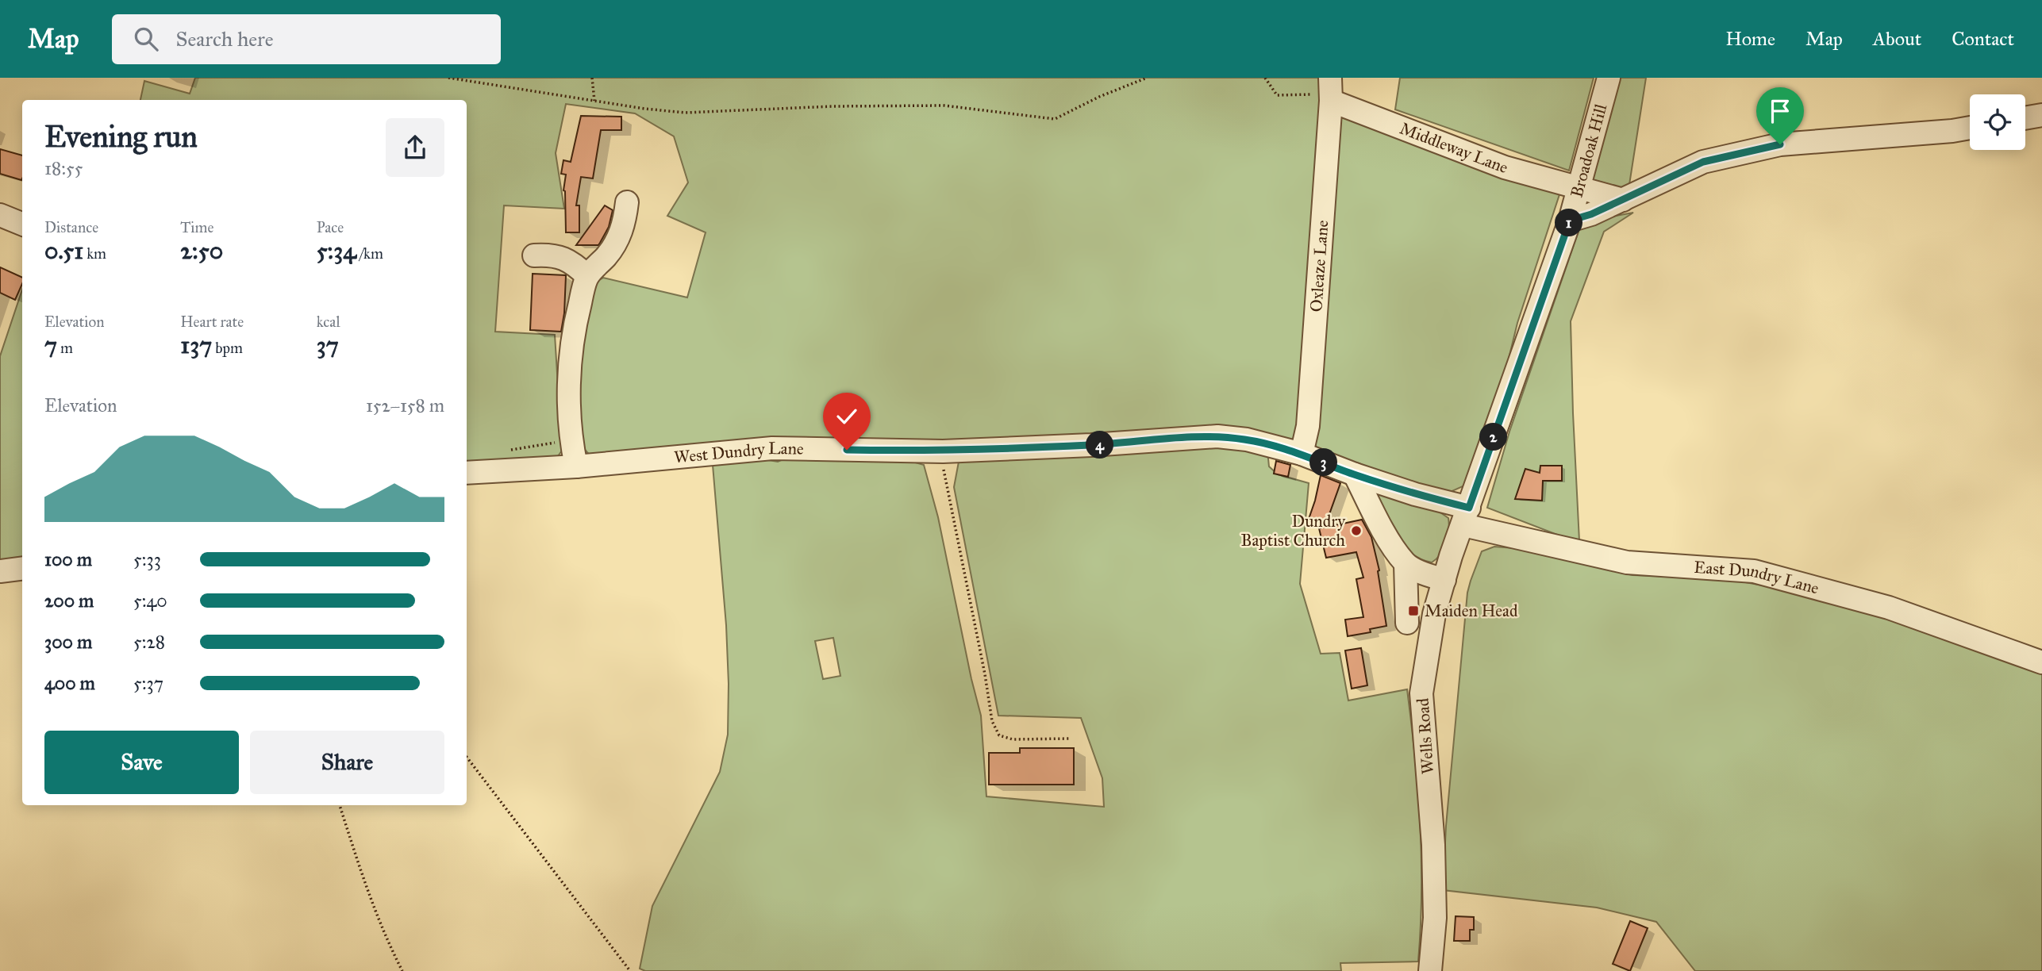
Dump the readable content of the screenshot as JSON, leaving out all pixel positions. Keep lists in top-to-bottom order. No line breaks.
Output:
{"streets":{"street":["Middleway Lane","Broadoak Hill","Oxleaze Lane","West Dundry Lane","East Dundry Lane","Wells Road"]},"crossings":[["Middleway Lane","Broadoak Hill"],["Middleway Lane","Oxleaze Lane"],["Broadoak Hill","West Dundry Lane"],["Broadoak Hill","East Dundry Lane"],["Broadoak Hill","Wells Road"],["Oxleaze Lane","West Dundry Lane"],["West Dundry Lane","East Dundry Lane"],["West Dundry Lane","Wells Road"],["East Dundry Lane","Wells Road"]],"places":{"other":["Dundry Baptist Church"],"transit":["Maiden Head"]},"page":{"header":"Map","search":"Search here","nav":["Home","Map","About","Contact"],"heading":["Evening run","18:55"],"stats":[["Distance","0.51 km"],["Time","2:50"],["Pace","5:34 /km"],["Elevation","7 m"],["Heart rate","137 bpm"],["kcal","37"]],"pins":["1","2","4","3"],"chart":["Elevation","152–158 m"],"list":[{"name":"100 m","note":"5:33"},{"name":"200 m","note":"5:40"},{"name":"300 m","note":"5:28"},{"name":"400 m","note":"5:37"}],"buttons":["Save","Share"]}}
